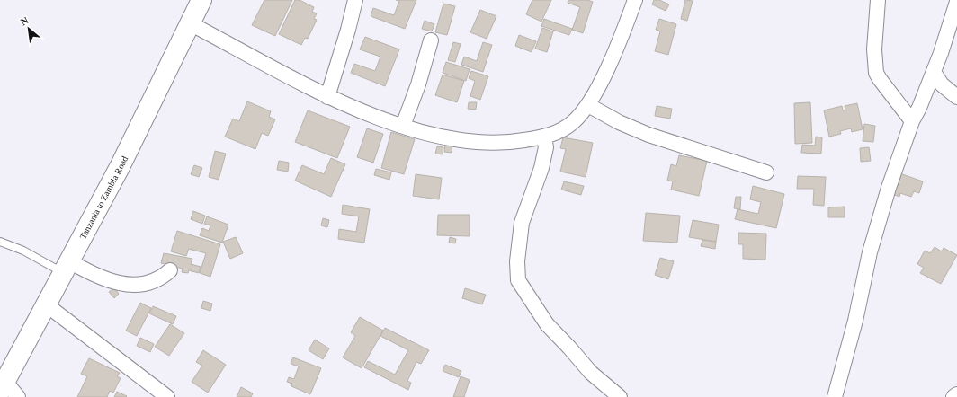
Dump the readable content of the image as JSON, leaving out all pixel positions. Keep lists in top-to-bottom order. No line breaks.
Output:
{"streets":{"highway":["Tanzania to Zambia Road"]},"north":"top left"}
